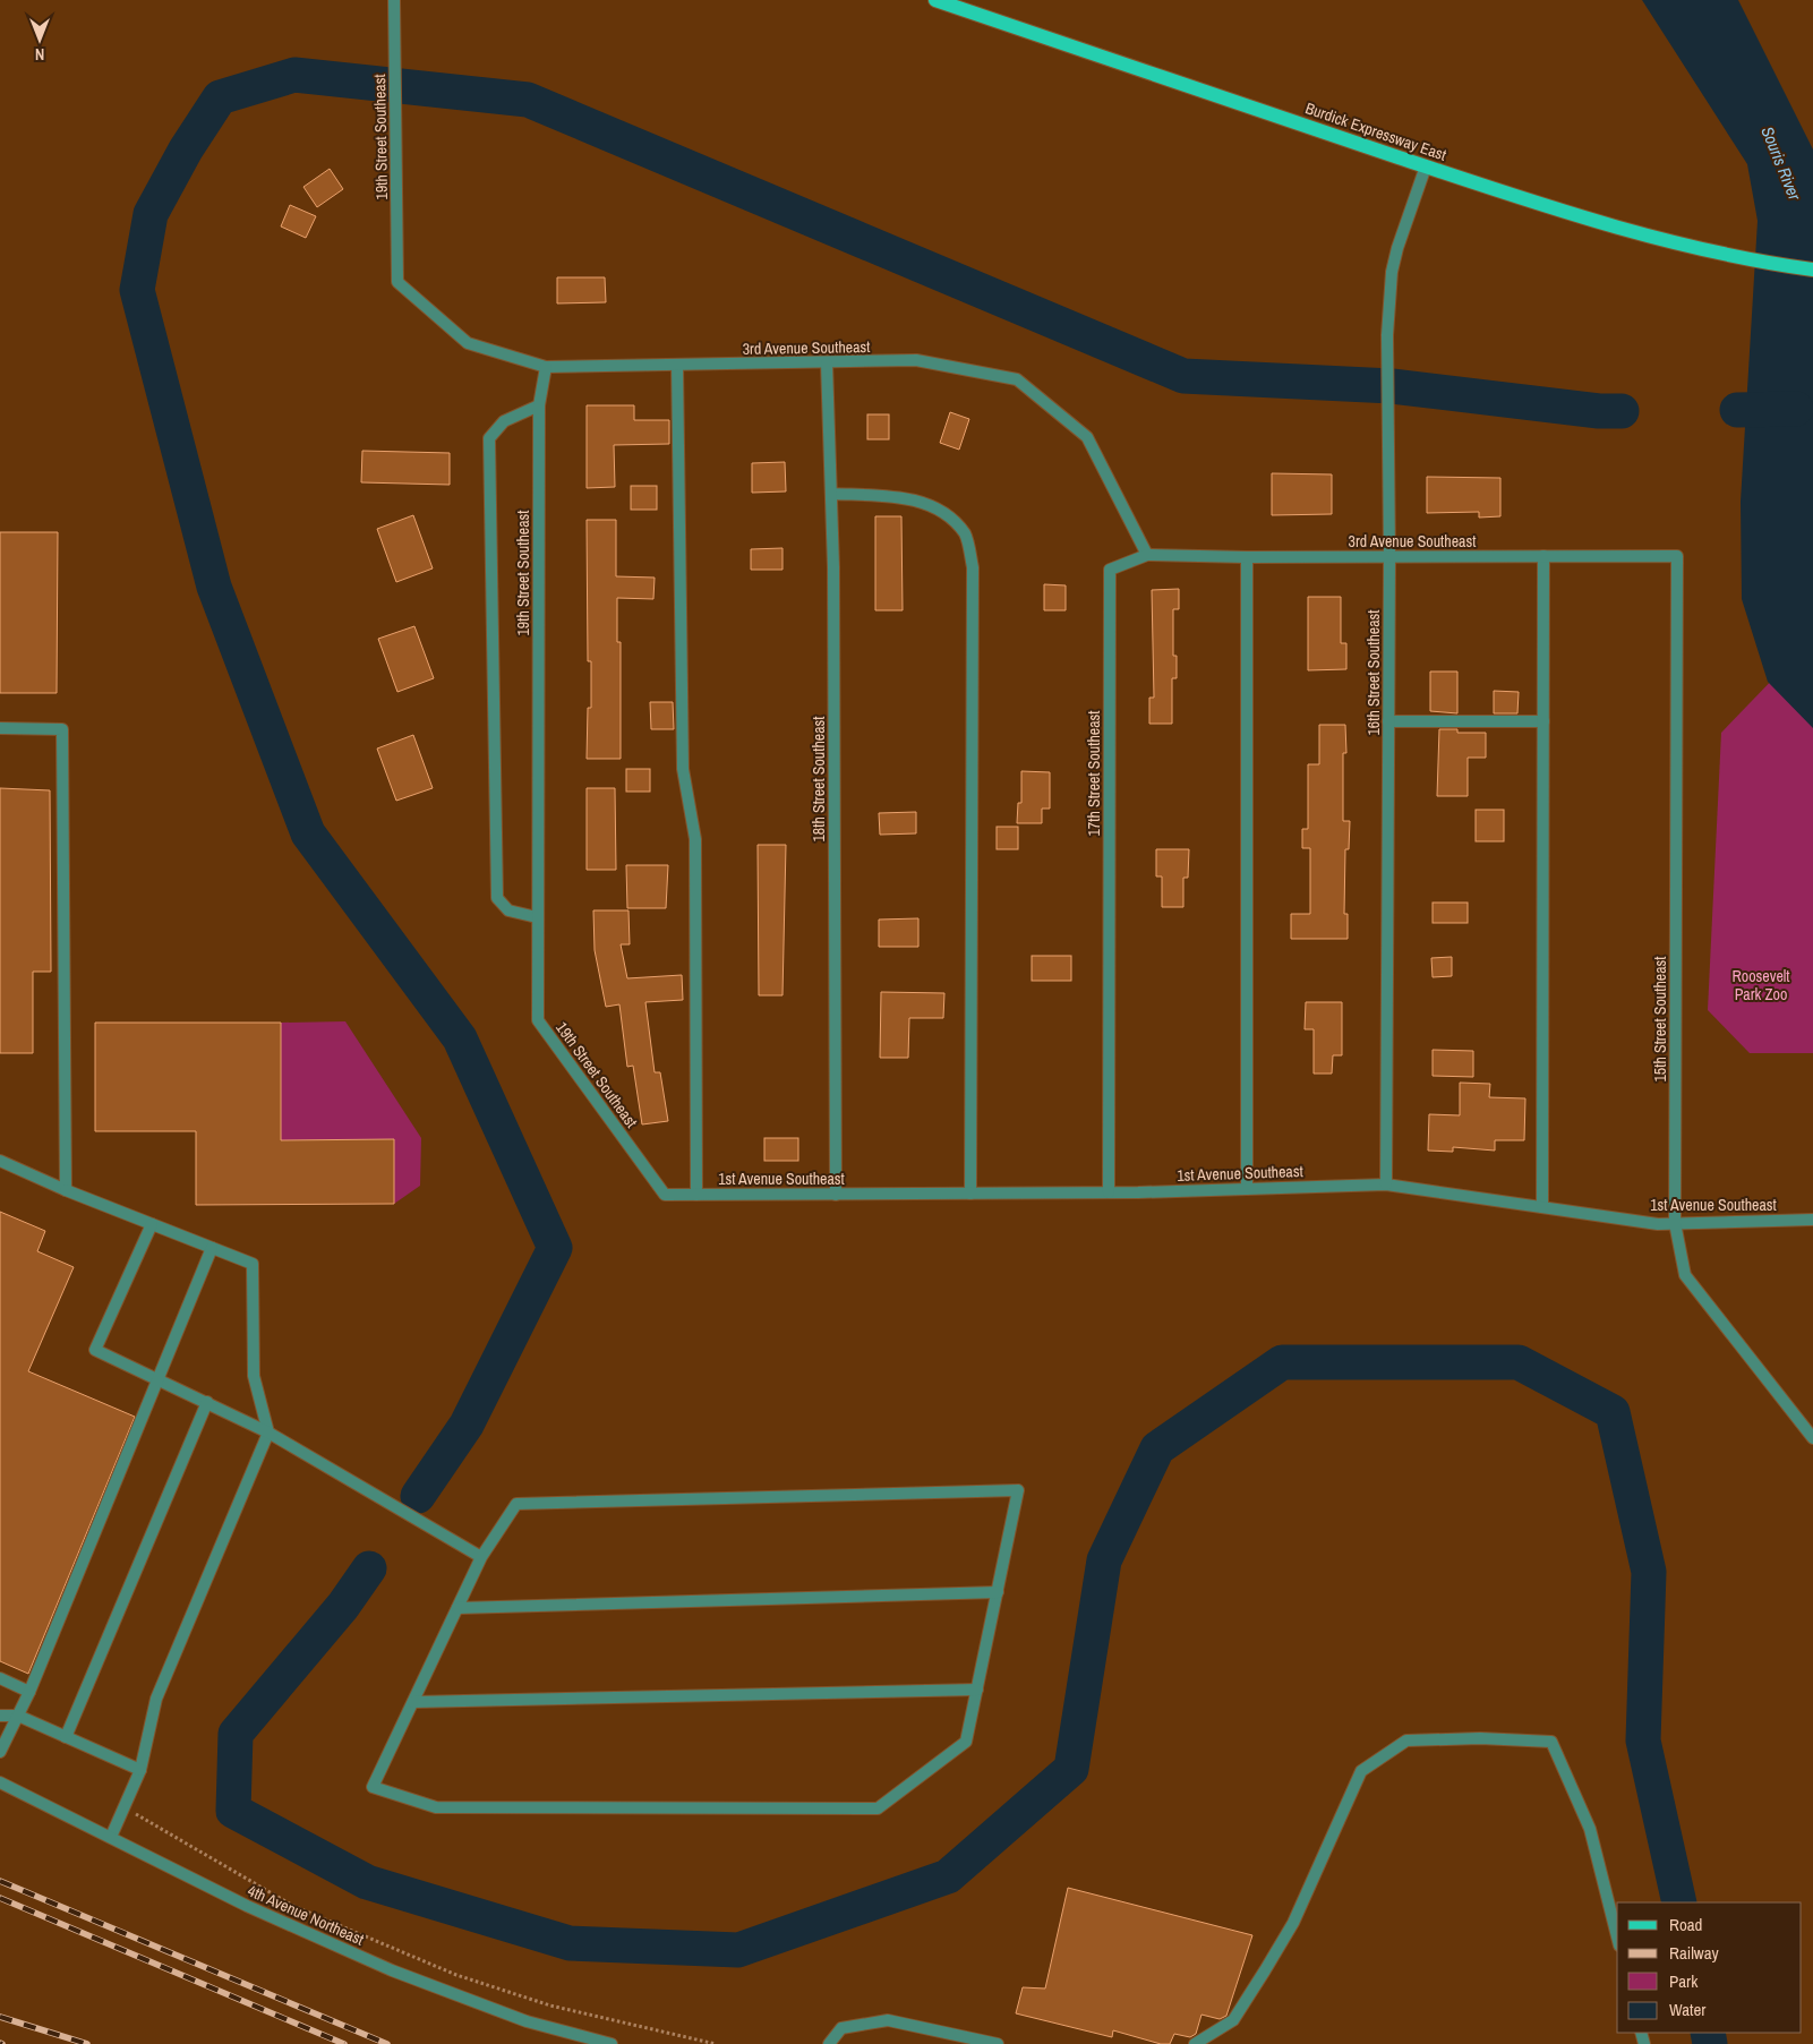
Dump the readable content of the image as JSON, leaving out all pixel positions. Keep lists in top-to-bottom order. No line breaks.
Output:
{"streets":{"main road":["Burdick Expressway East"],"street":["19th Street Southeast","3rd Avenue Southeast","16th Street Southeast","17th Street Southeast","18th Street Southeast","15th Street Southeast","1st Avenue Southeast","4th Avenue Northeast"]},"crossings":[["Burdick Expressway East","16th Street Southeast"],["19th Street Southeast","3rd Avenue Southeast"],["19th Street Southeast","1st Avenue Southeast"],["3rd Avenue Southeast","16th Street Southeast"],["3rd Avenue Southeast","17th Street Southeast"],["3rd Avenue Southeast","18th Street Southeast"],["3rd Avenue Southeast","15th Street Southeast"],["16th Street Southeast","1st Avenue Southeast"],["17th Street Southeast","1st Avenue Southeast"],["18th Street Southeast","1st Avenue Southeast"],["15th Street Southeast","1st Avenue Southeast"]],"water":["Souris River"],"parks":["Roosevelt Park Zoo"],"legend":["Road","Railway","Park","Water"],"north":"bottom"}
